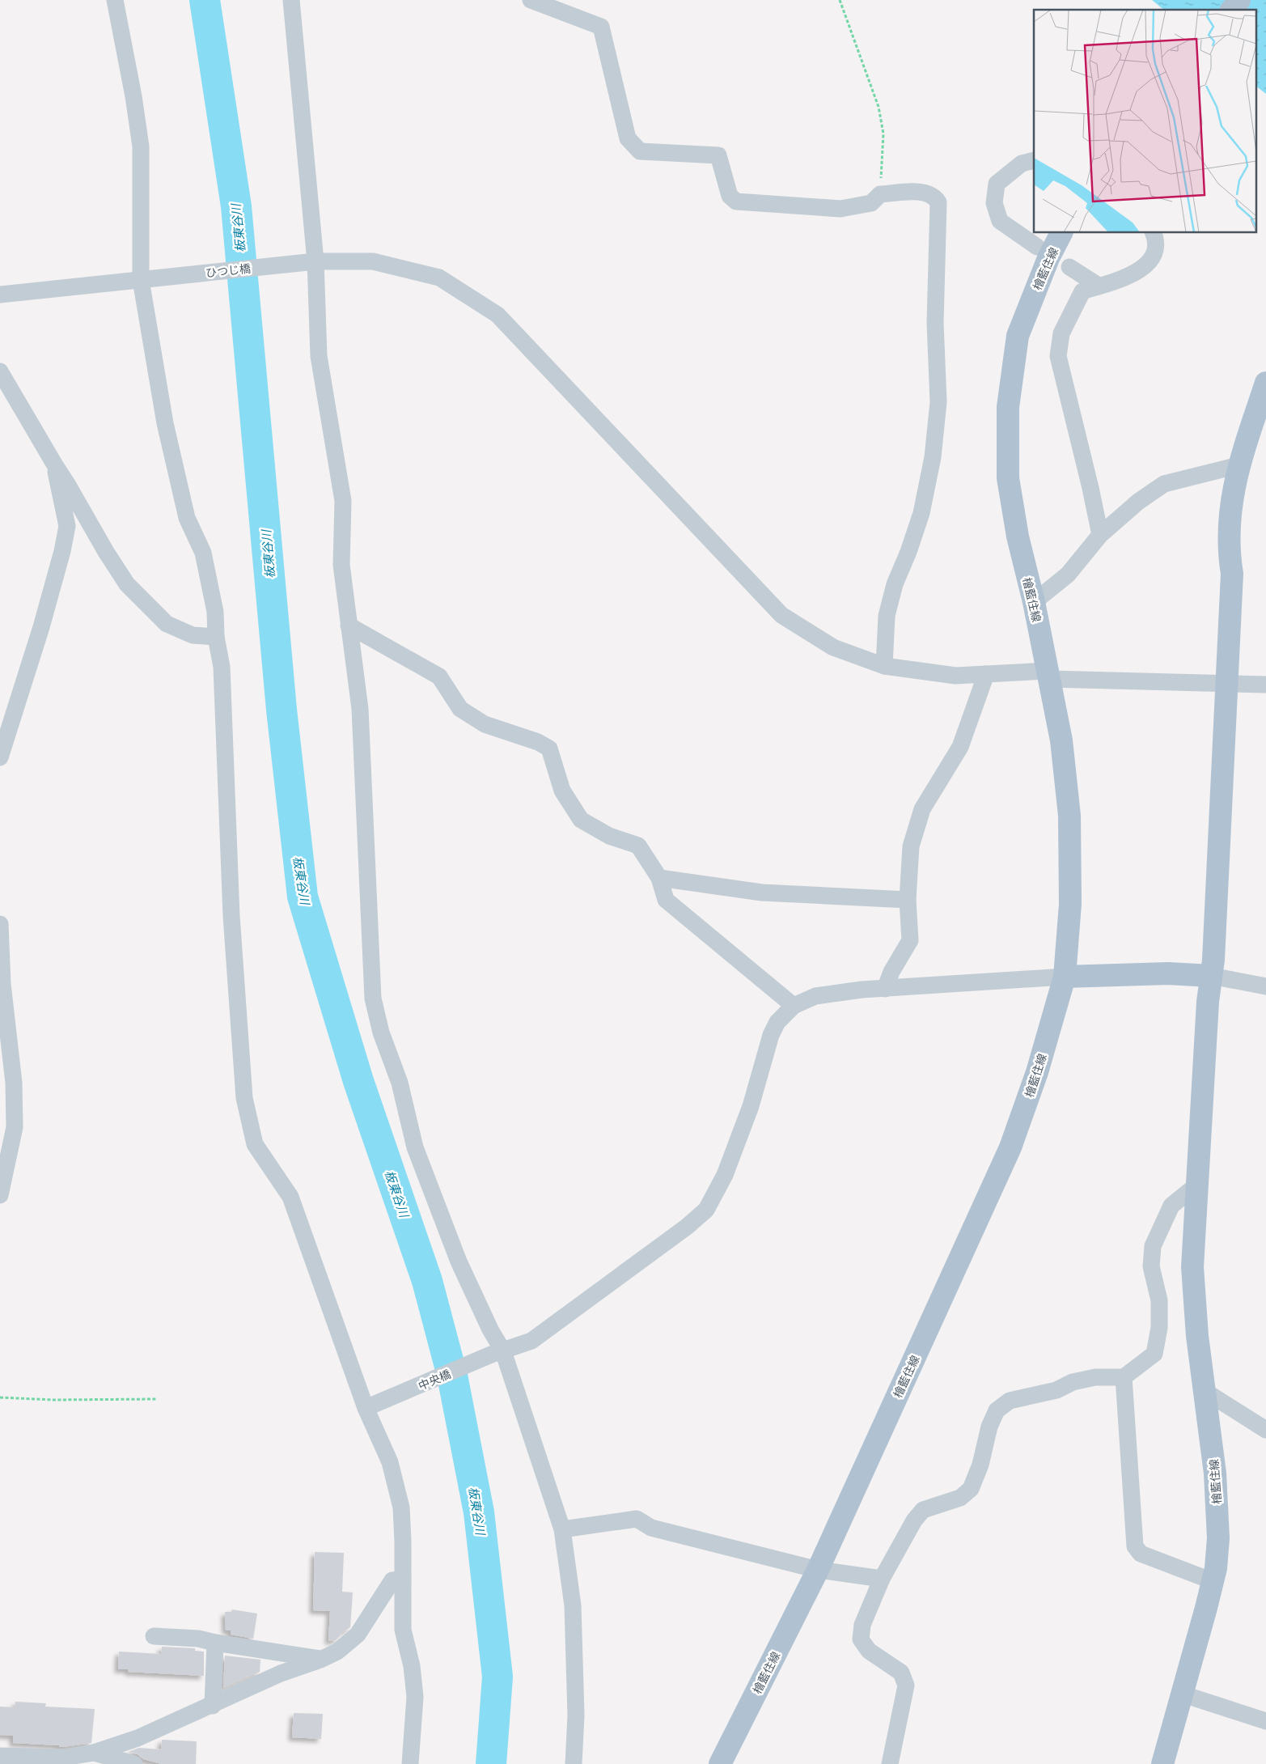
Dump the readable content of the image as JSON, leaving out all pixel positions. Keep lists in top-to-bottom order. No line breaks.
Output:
{"streets":{"main road":["檜藍住線"],"street":["ひつじ橋","中央橋"]},"crossings":[["檜藍住線","ひつじ橋"]],"water":["板東谷川"]}
